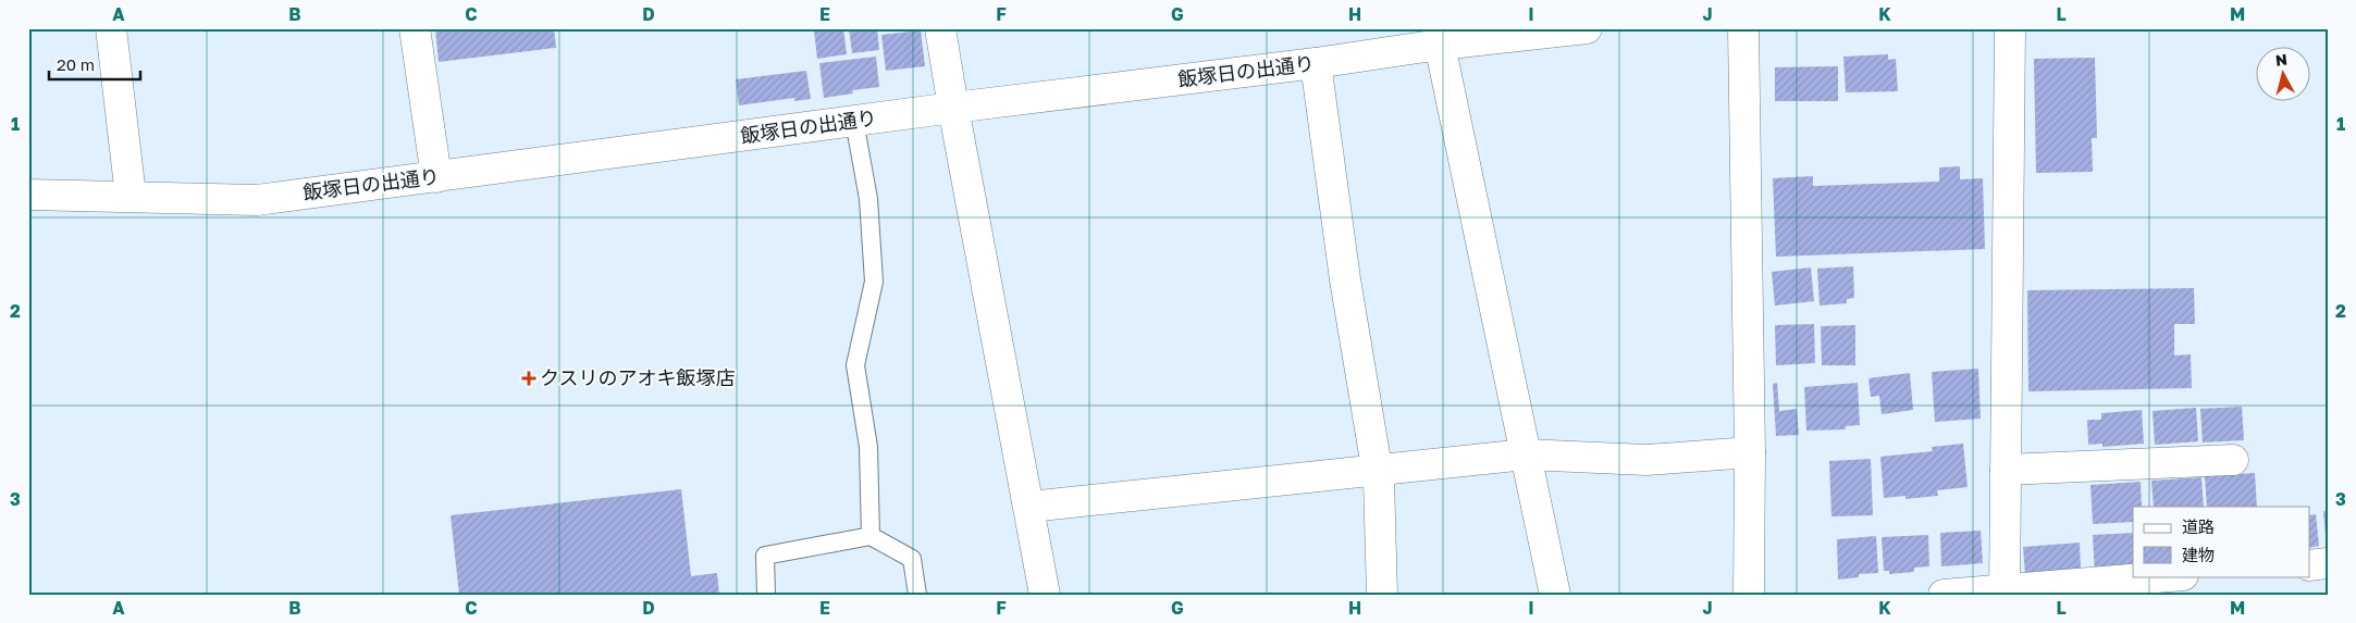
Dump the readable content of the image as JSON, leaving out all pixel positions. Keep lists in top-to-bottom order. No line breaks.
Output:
{"streets":{"street":["飯塚日の出通り"]},"places":{"health":["クスリのアオキ飯塚店"]},"legend":["道路","建物"],"scale_bar":"20 m","north":"top","grid":{"columns":["A","B","C","D","E","F","G","H","I","J","K","L","M"],"rows":["1","2","3"]}}
